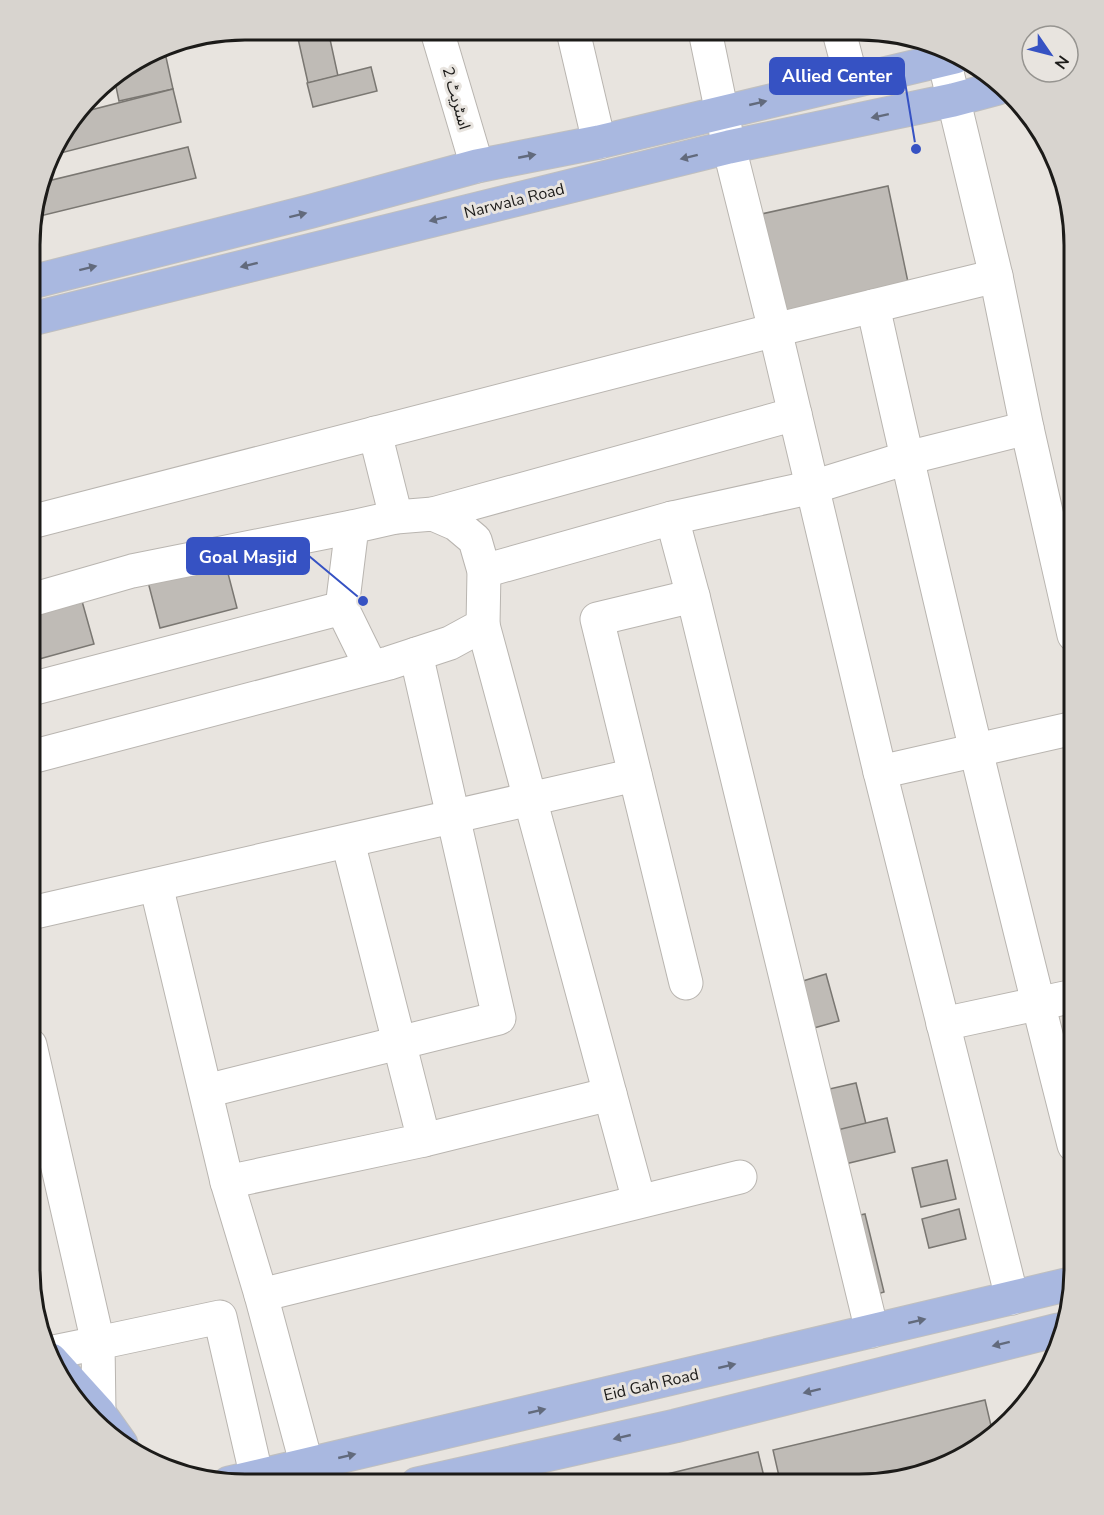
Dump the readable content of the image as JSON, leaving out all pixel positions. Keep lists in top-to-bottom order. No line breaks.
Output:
{"streets":{"main road":["Narwala Road","Eid Gah Road"],"street":["اسٹریٹ 2"]},"places":["Allied Center","Goal Masjid"],"north":"bottom right"}
